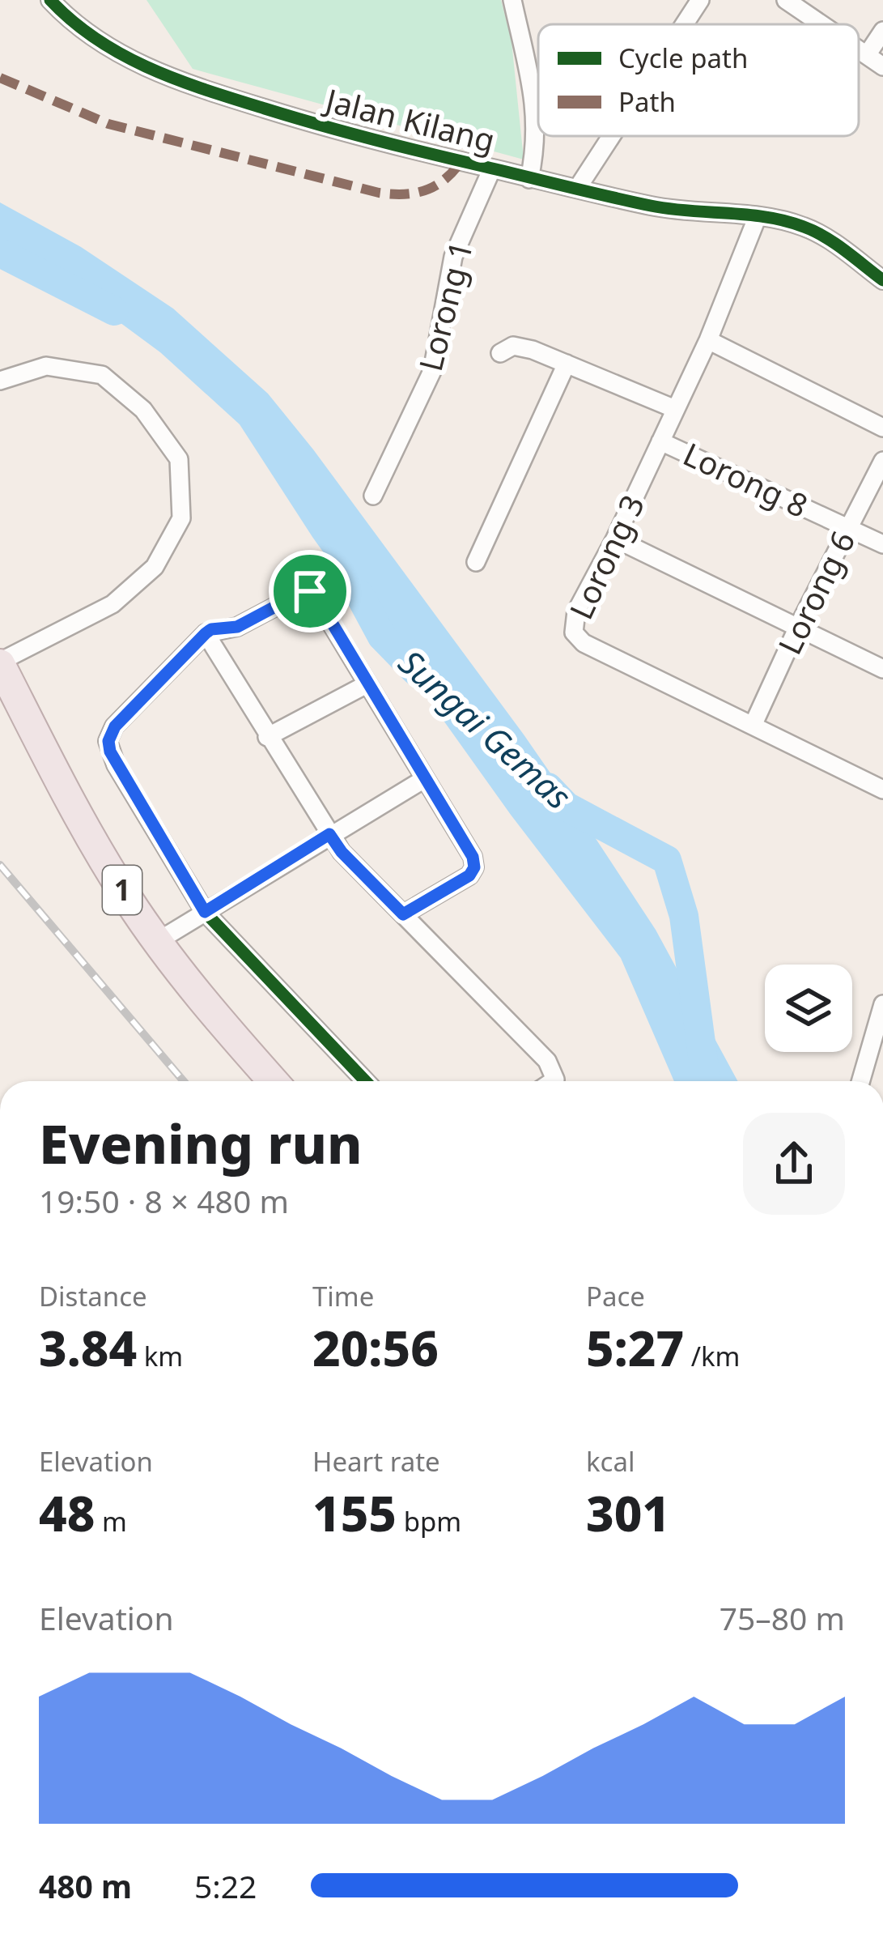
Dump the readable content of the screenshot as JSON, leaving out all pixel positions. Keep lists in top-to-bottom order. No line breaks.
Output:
{"streets":{"highway":["1"],"street":["Jalan Kilang","Lorong 1","Lorong 8","Lorong 3","Lorong 6"]},"crossings":[["Jalan Kilang","Lorong 1"],["Jalan Kilang","Lorong 3"],["Lorong 8","Lorong 3"],["Lorong 8","Lorong 6"],["Lorong 3","Lorong 6"]],"water":["Sungai Gemas"],"legend":["Cycle path","Path"],"page":{"heading":["Evening run","19:50 · 8 × 480 m"],"stats":[["Distance","3.84 km"],["Time","20:56"],["Pace","5:27 /km"],["Elevation","48 m"],["Heart rate","155 bpm"],["kcal","301"]],"chart":["Elevation","75–80 m"],"list":[{"name":"480 m","note":"5:22"}]}}
